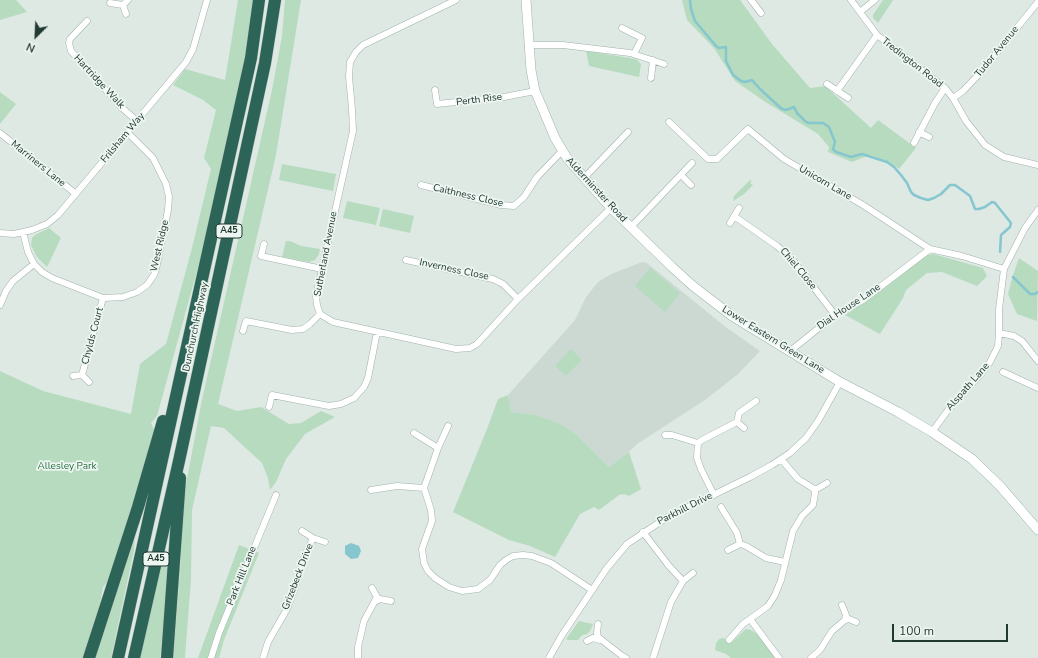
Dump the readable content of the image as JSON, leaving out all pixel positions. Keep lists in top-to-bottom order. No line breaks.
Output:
{"streets":{"highway":["A45","Dunchurch Highway"],"street":["Tudor Avenue","Tredington Road","Hartridge Walk","Perth Rise","Frilsham Way","Marriners Lane","Unicorn Lane","Alderminster Road","Caithness Close","West Ridge","Sutherland Avenue","Chiel Close","Inverness Close","Dial House Lane","Chylds Court","Lower Eastern Green Lane","Alspath Lane","Parkhill Drive","Park Hill Lane","Grizebeck Drive"]},"crossings":[["Tudor Avenue","Tredington Road"],["Hartridge Walk","Frilsham Way"],["Perth Rise","Alderminster Road"],["Frilsham Way","Marriners Lane"],["Frilsham Way","West Ridge"],["Unicorn Lane","Dial House Lane"],["Unicorn Lane","Alspath Lane"],["Alderminster Road","Caithness Close"],["Alderminster Road","Lower Eastern Green Lane"],["West Ridge","Chylds Court"],["Chiel Close","Dial House Lane"],["Dial House Lane","Lower Eastern Green Lane"],["Lower Eastern Green Lane","Alspath Lane"],["Lower Eastern Green Lane","Parkhill Drive"]],"parks":["Allesley Park"],"scale_bar":"100 m","north":"bottom left"}
